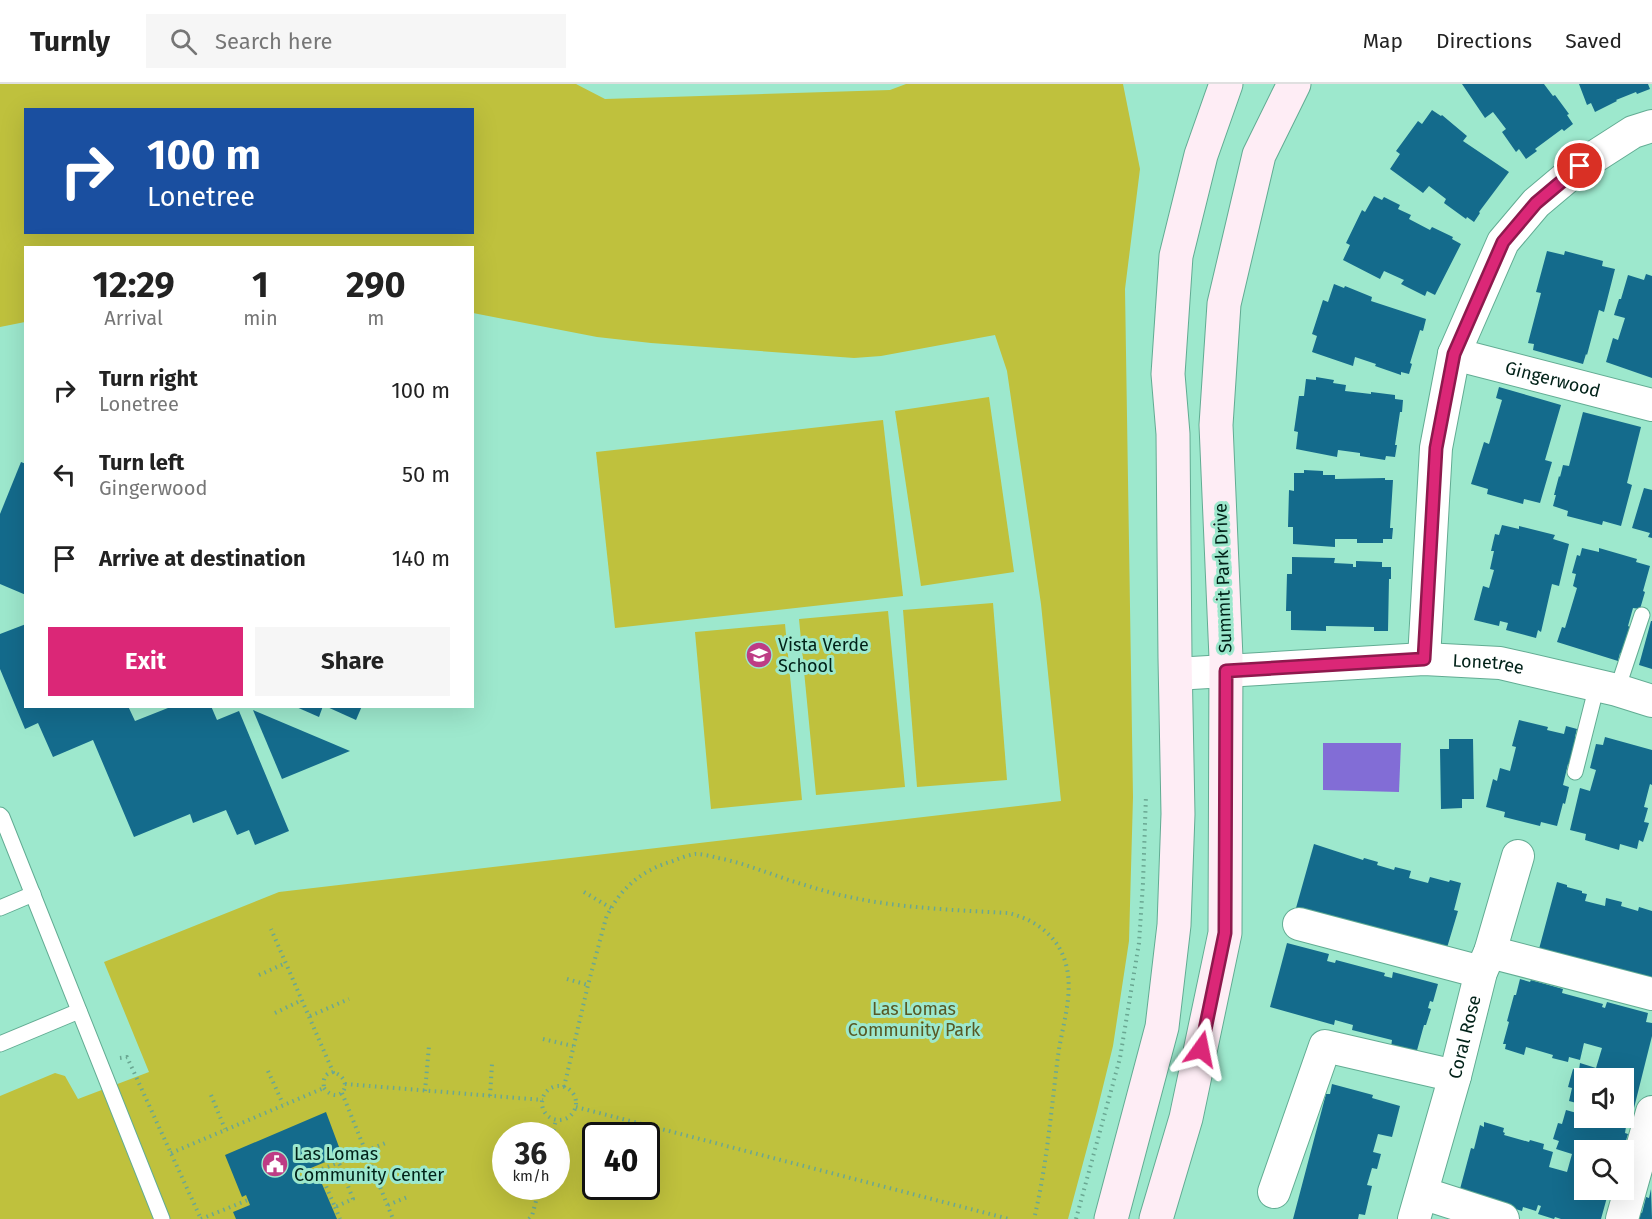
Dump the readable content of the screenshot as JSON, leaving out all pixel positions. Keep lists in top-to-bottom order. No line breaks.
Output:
{"streets":{"street":["Gingerwood","Summit Park Drive","Lonetree","Coral Rose"]},"crossings":[["Summit Park Drive","Lonetree"]],"parks":["Las Lomas Community Park"],"places":{"school or university":["Vista Verde School"],"public building":["Las Lomas Community Center"]},"page":{"header":"Turnly","search":"Search here","nav":["Map","Directions","Saved"],"turn":["100 m","Lonetree"],"eta":["12:29","Arrival","1","min","290","m"],"list":[{"name":"Turn right","note":"Lonetree","value":"100 m"},{"name":"Turn left","note":"Gingerwood","value":"50 m"},{"name":"Arrive at destination","value":"140 m"}],"buttons":["Exit","Share"],"speed":"36 km/h","limit":"40"}}
